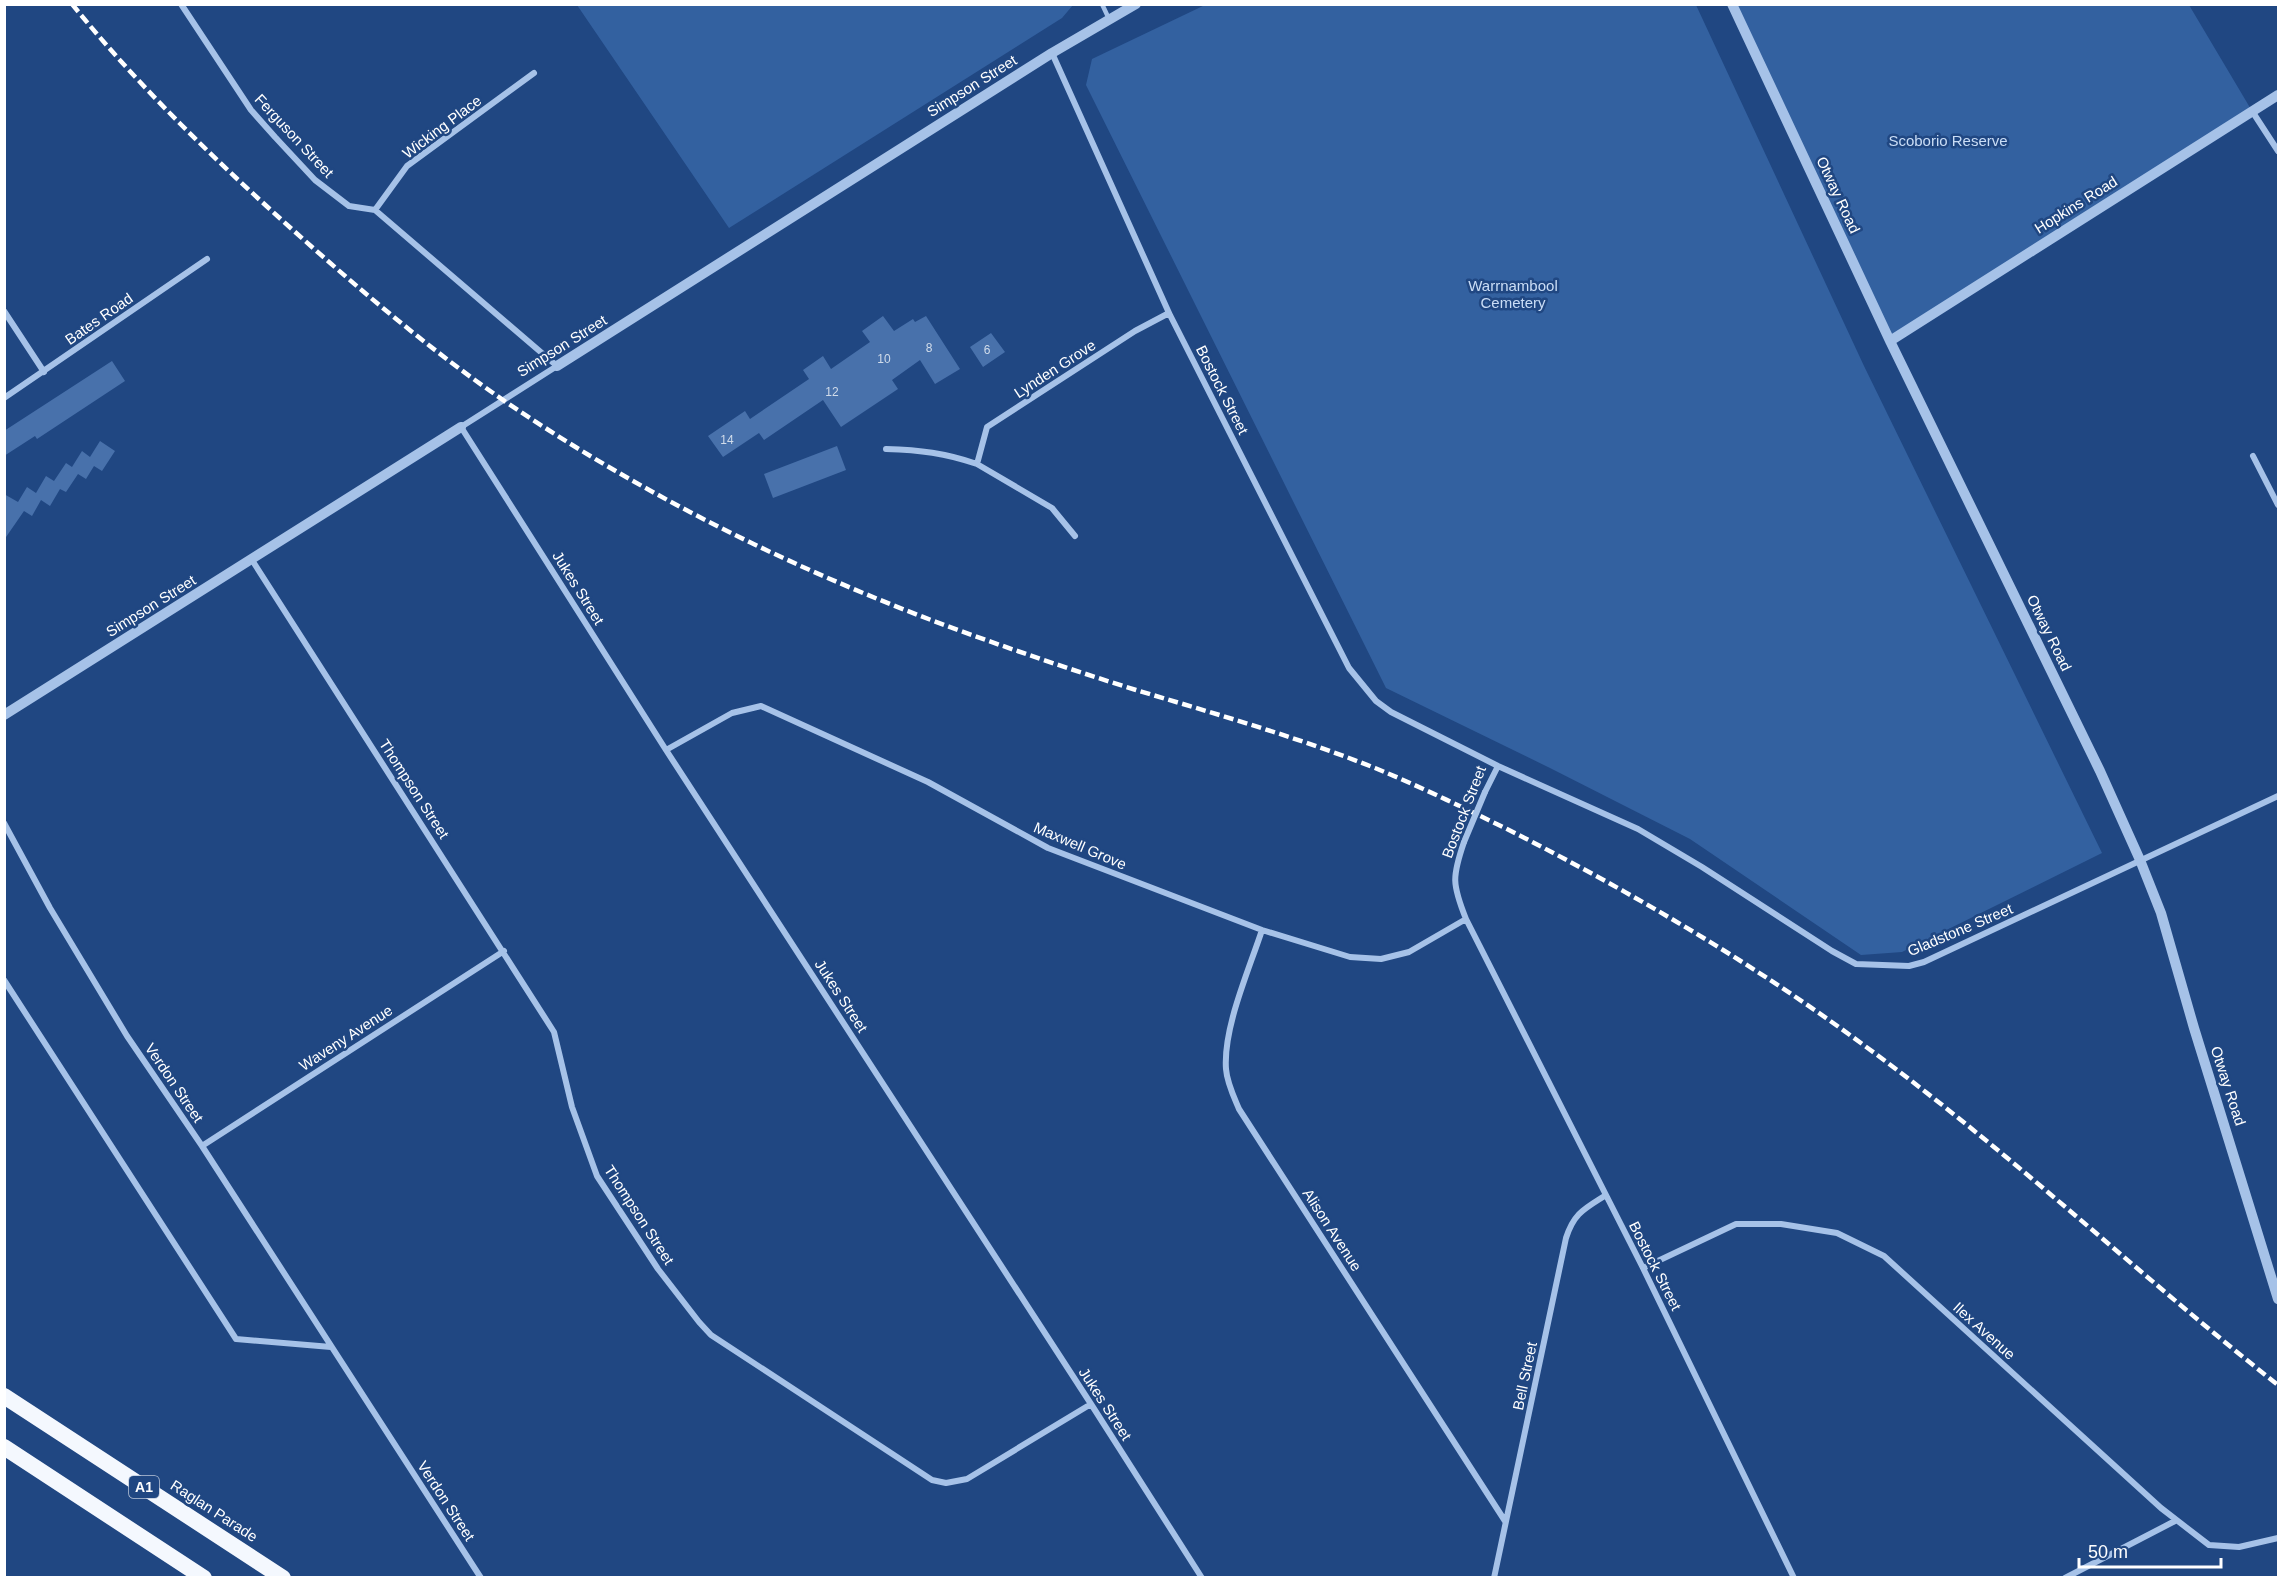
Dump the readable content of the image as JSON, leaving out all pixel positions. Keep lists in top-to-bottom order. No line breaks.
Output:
{"streets":{"highway":["A1","Raglan Parade"],"street":["Simpson Street","Wicking Place","Ferguson Street","Otway Road","Hopkins Road","Bates Road","Lynden Grove","Bostock Street","Jukes Street","Thompson Street","Maxwell Grove","Gladstone Street","Waveny Avenue","Verdon Street","Alison Avenue","Ilex Avenue","Bell Street"]},"crossings":[["Simpson Street","Ferguson Street"],["Simpson Street","Bostock Street"],["Simpson Street","Jukes Street"],["Simpson Street","Thompson Street"],["Wicking Place","Ferguson Street"],["Otway Road","Hopkins Road"],["Otway Road","Gladstone Street"],["Lynden Grove","Bostock Street"],["Bostock Street","Maxwell Grove"],["Bostock Street","Gladstone Street"],["Bostock Street","Ilex Avenue"],["Bostock Street","Bell Street"],["Jukes Street","Thompson Street"],["Jukes Street","Maxwell Grove"],["Thompson Street","Waveny Avenue"],["Maxwell Grove","Alison Avenue"],["Waveny Avenue","Verdon Street"],["Alison Avenue","Bell Street"]],"parks":["Scoborio Reserve","Warrnambool Cemetery"],"house_numbers":["8","6","10","12","14"],"scale_bar":"50 m"}
